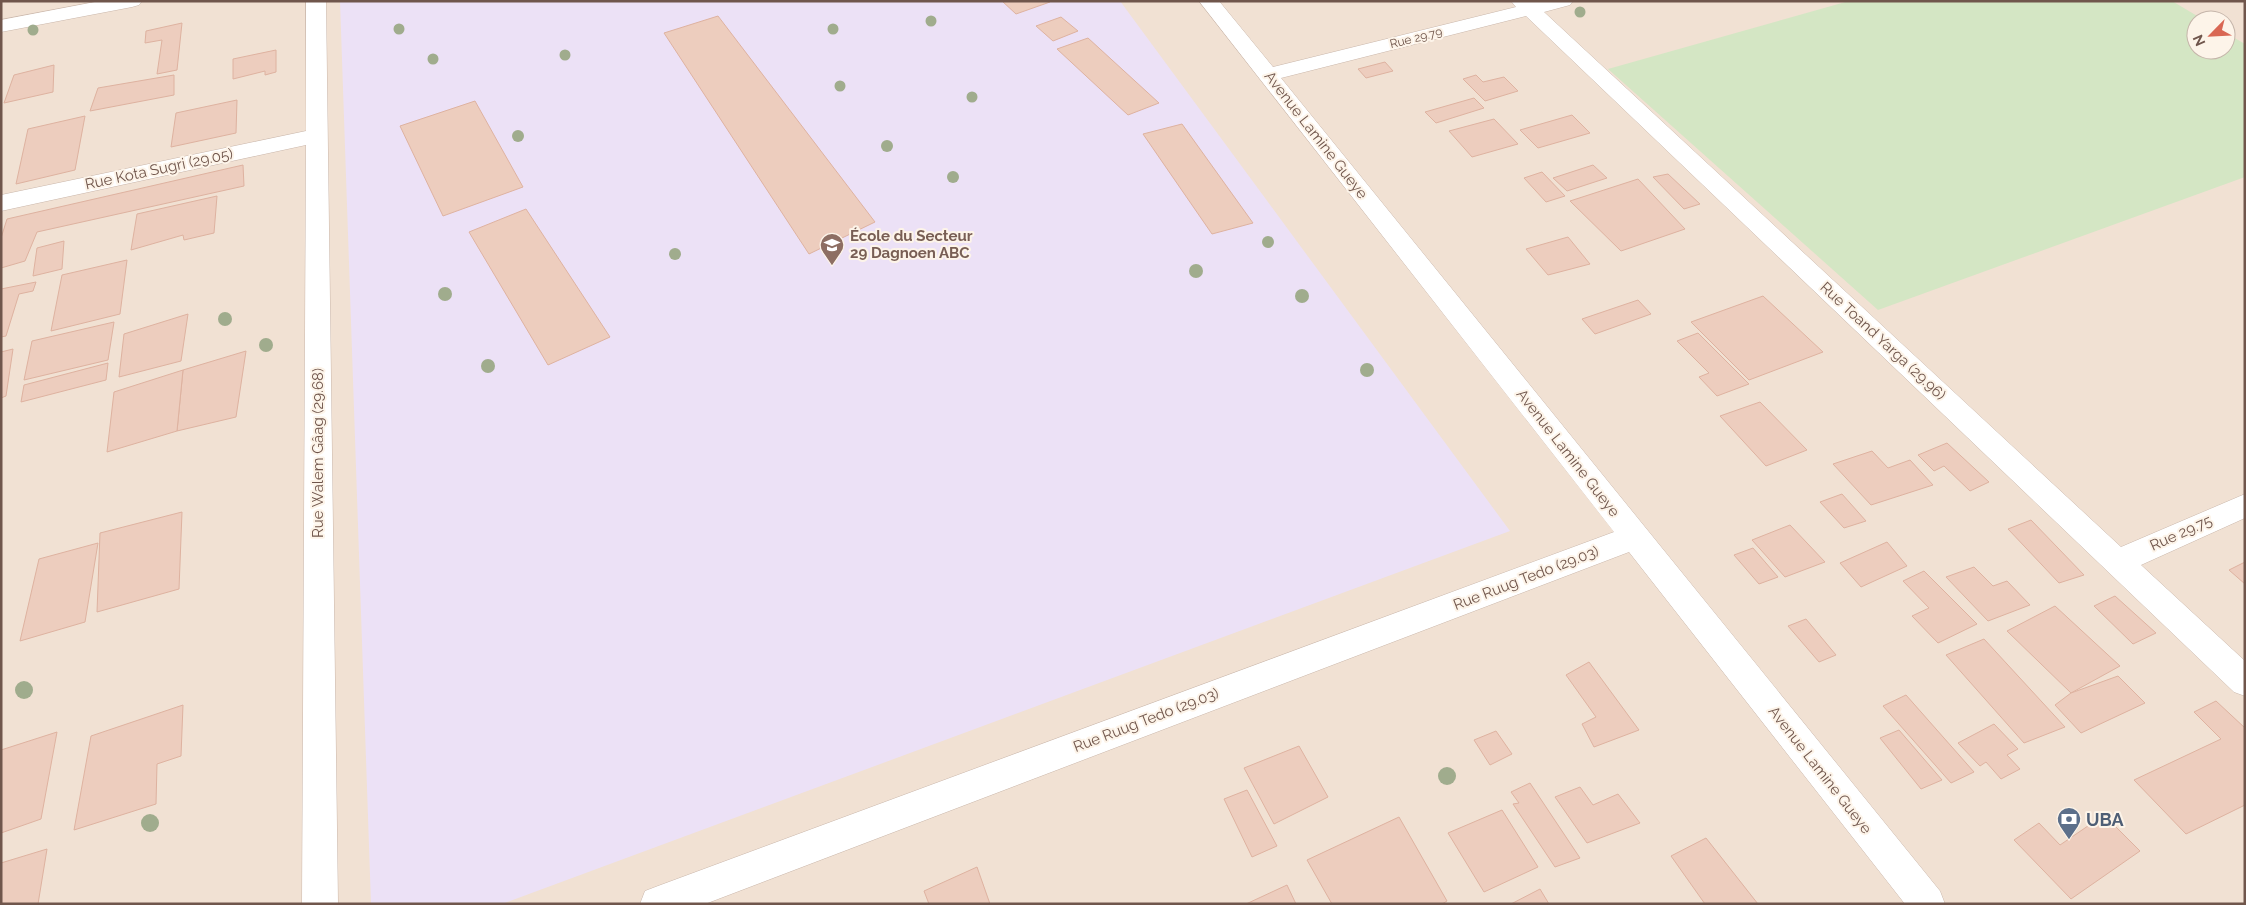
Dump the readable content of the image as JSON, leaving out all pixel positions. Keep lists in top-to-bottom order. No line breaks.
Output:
{"streets":{"street":["Rue 29.79","Avenue Lamine Gueye","Rue Kota Sugri (29.05)","Rue Toand Yarga (29.96)","Rue Walem Gâag (29.68)","Rue 29.75","Rue Ruug Tedo (29.03)"]},"crossings":[["Rue 29.79","Avenue Lamine Gueye"],["Rue 29.79","Rue Toand Yarga (29.96)"],["Avenue Lamine Gueye","Rue Ruug Tedo (29.03)"],["Rue Kota Sugri (29.05)","Rue Walem Gâag (29.68)"],["Rue Toand Yarga (29.96)","Rue 29.75"]],"places":{"school or university":["École du Secteur 29 Dagnoen ABC"],"bank":["UBA"]},"north":"bottom left"}
